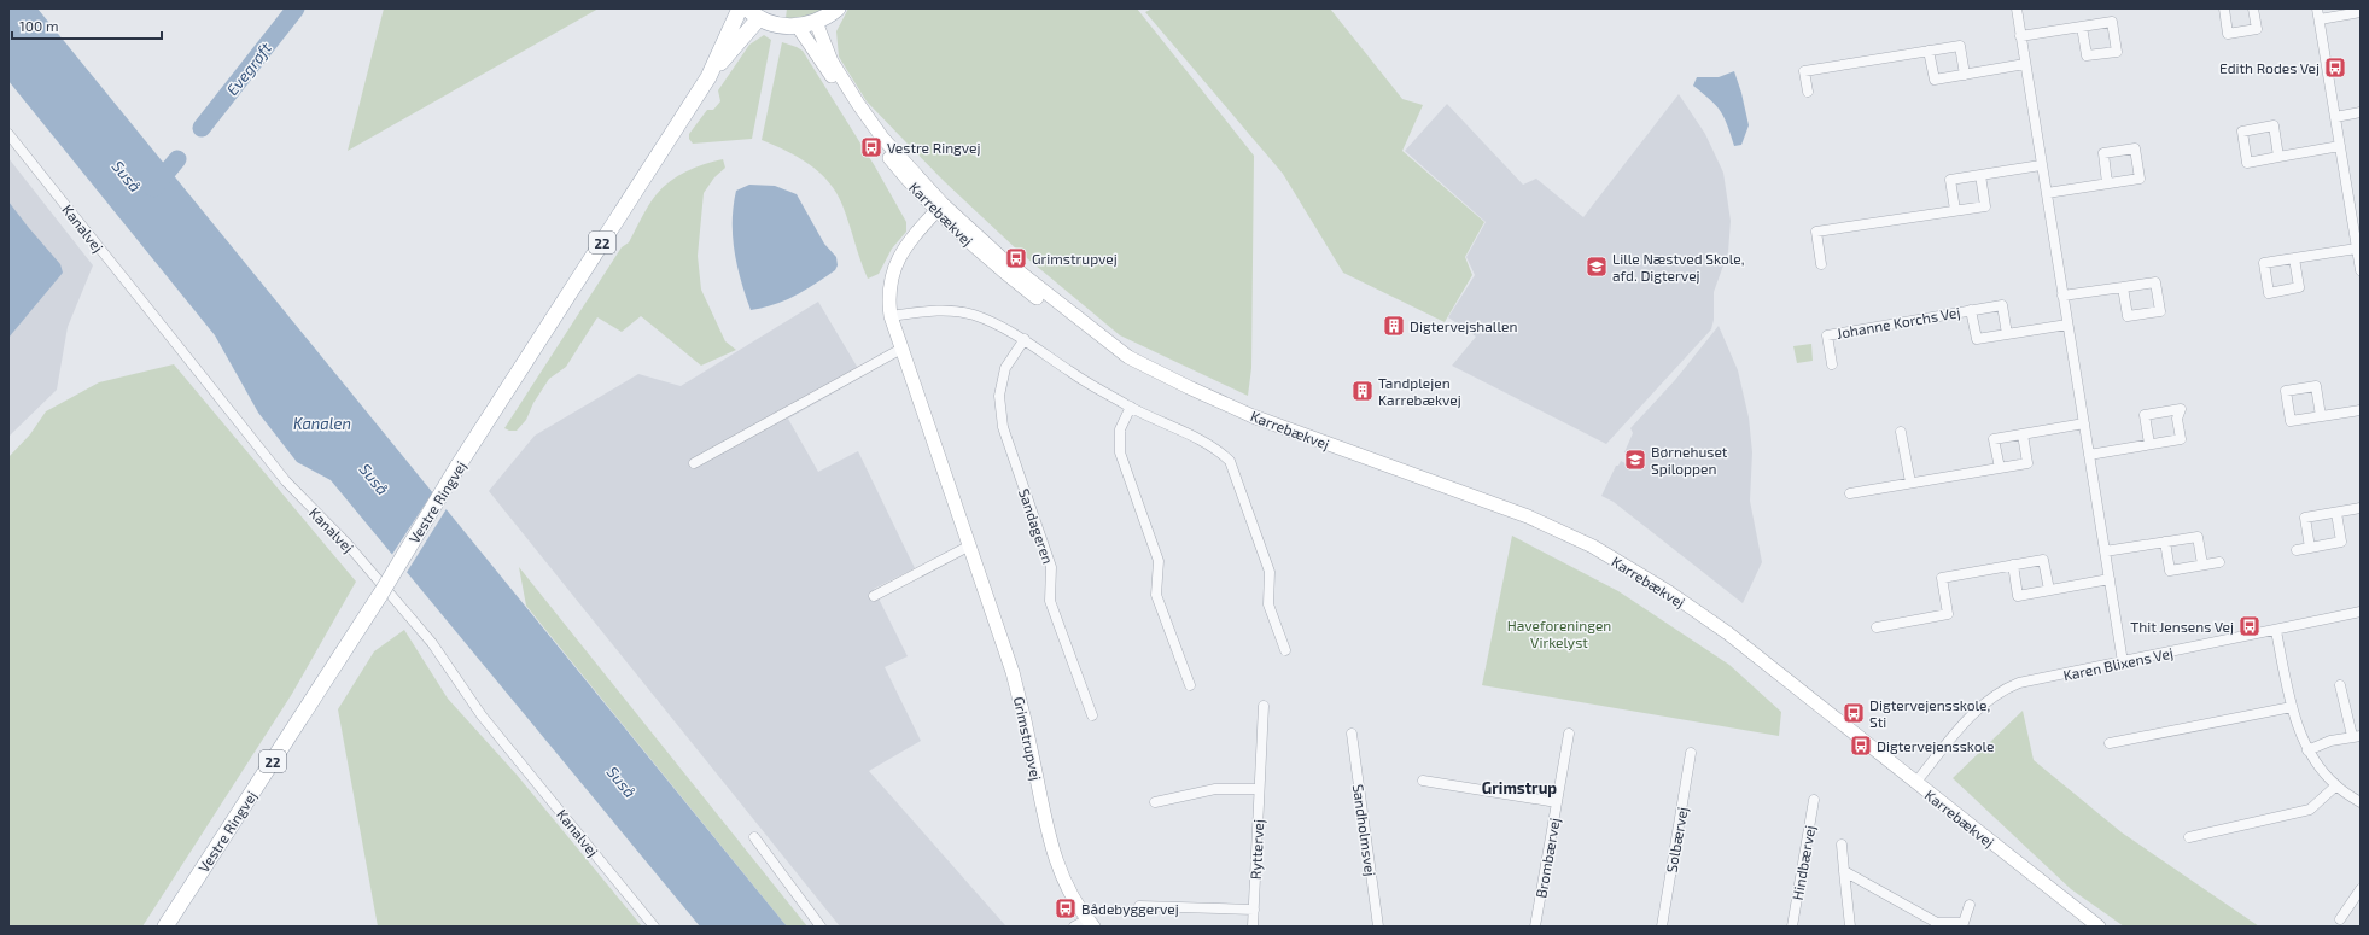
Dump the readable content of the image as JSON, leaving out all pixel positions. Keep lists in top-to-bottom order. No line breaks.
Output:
{"streets":{"main road":["22","Vestre Ringvej"],"street":["Karrebækvej","Kanalvej","Johanne Korchs Vej","Sandageren","Karen Blixens Vej","Grimstrupvej","Sandholmsvej","Solbærvej","Ryttervej","Brombærvej","Hindbærvej"]},"crossings":[["Karrebækvej","22"],["Karrebækvej","Karen Blixens Vej"],["Karrebækvej","Grimstrupvej"],["22","Vestre Ringvej"]],"districts":["Grimstrup"],"water":["Evegrøft","Suså","Kanalen"],"parks":["Haveforeningen Virkelyst"],"places":{"bus stop":["Edith Rodes Vej","Vestre Ringvej","Grimstrupvej","Thit Jensens Vej","Digtervejensskole, Sti","Digtervejensskole","Bådebyggervej"],"school or university":["Lille Næstved Skole, afd. Digtervej","Børnehuset Spiloppen"],"building":["Digtervejshallen","Tandplejen Karrebækvej"]},"scale_bar":"100 m"}
